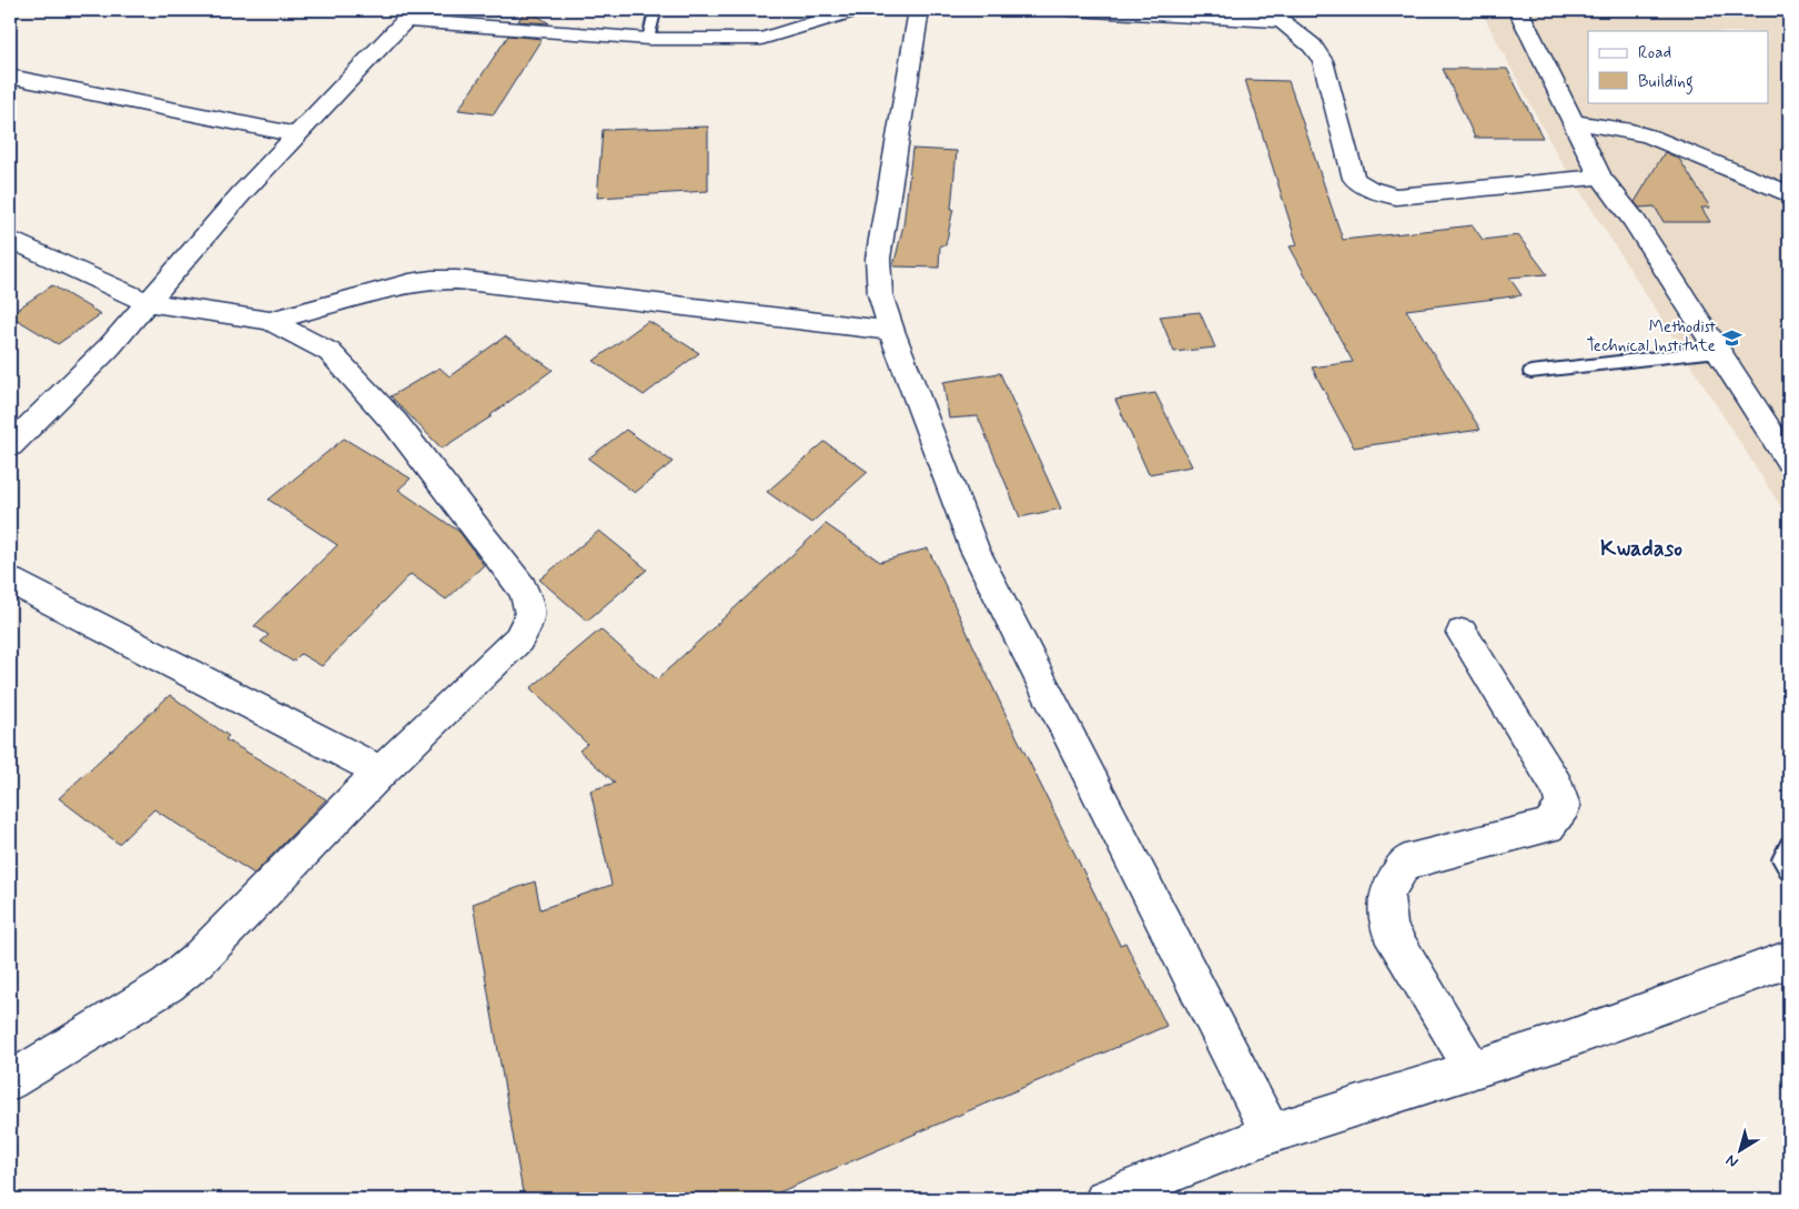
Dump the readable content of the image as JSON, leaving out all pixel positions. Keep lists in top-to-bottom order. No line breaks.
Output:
{"districts":["Kwadaso"],"places":{"school or university":["Methodist Technical Institute"]},"legend":["Road","Building"],"north":"bottom left"}
